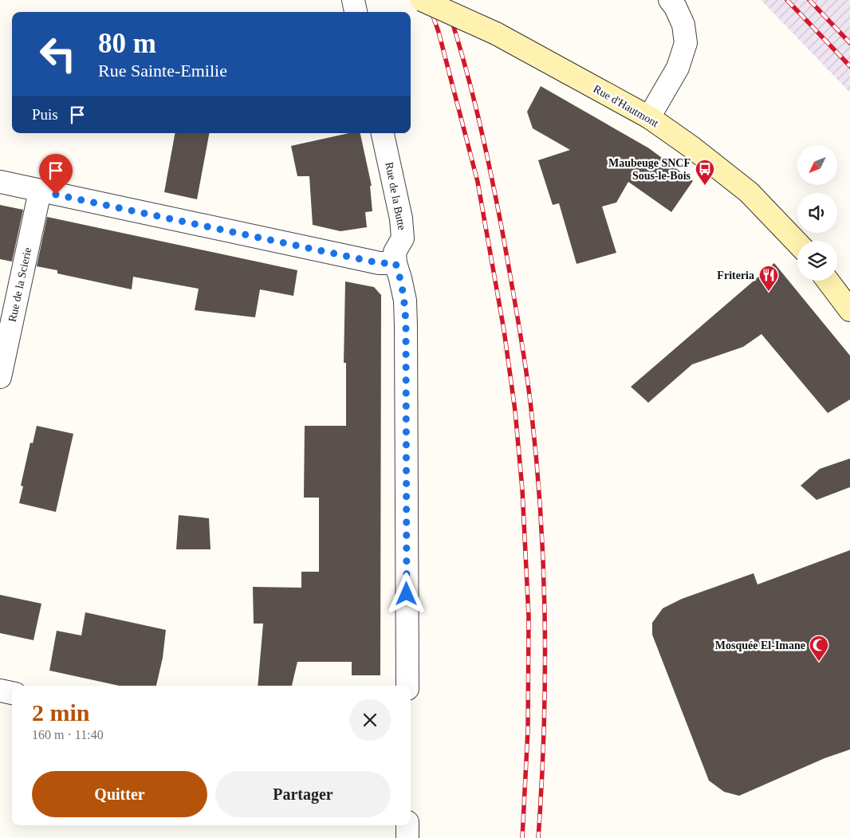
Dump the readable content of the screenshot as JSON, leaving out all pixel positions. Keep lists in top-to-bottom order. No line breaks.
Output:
{"streets":{"street":["Rue d'Hautmont","Rue de la Butte","Rue de la Scierie"]},"places":{"bus stop":["Maubeuge SNCF Sous-le-Bois"],"restaurant":["Friteria"],"mosque":["Mosquée El-Imane"]},"north":"bottom left","page":{"turn":["80 m","Rue Sainte-Emilie"],"then":"Puis","heading":["2 min","160 m · 11:40"],"buttons":["Quitter","Partager"]}}
